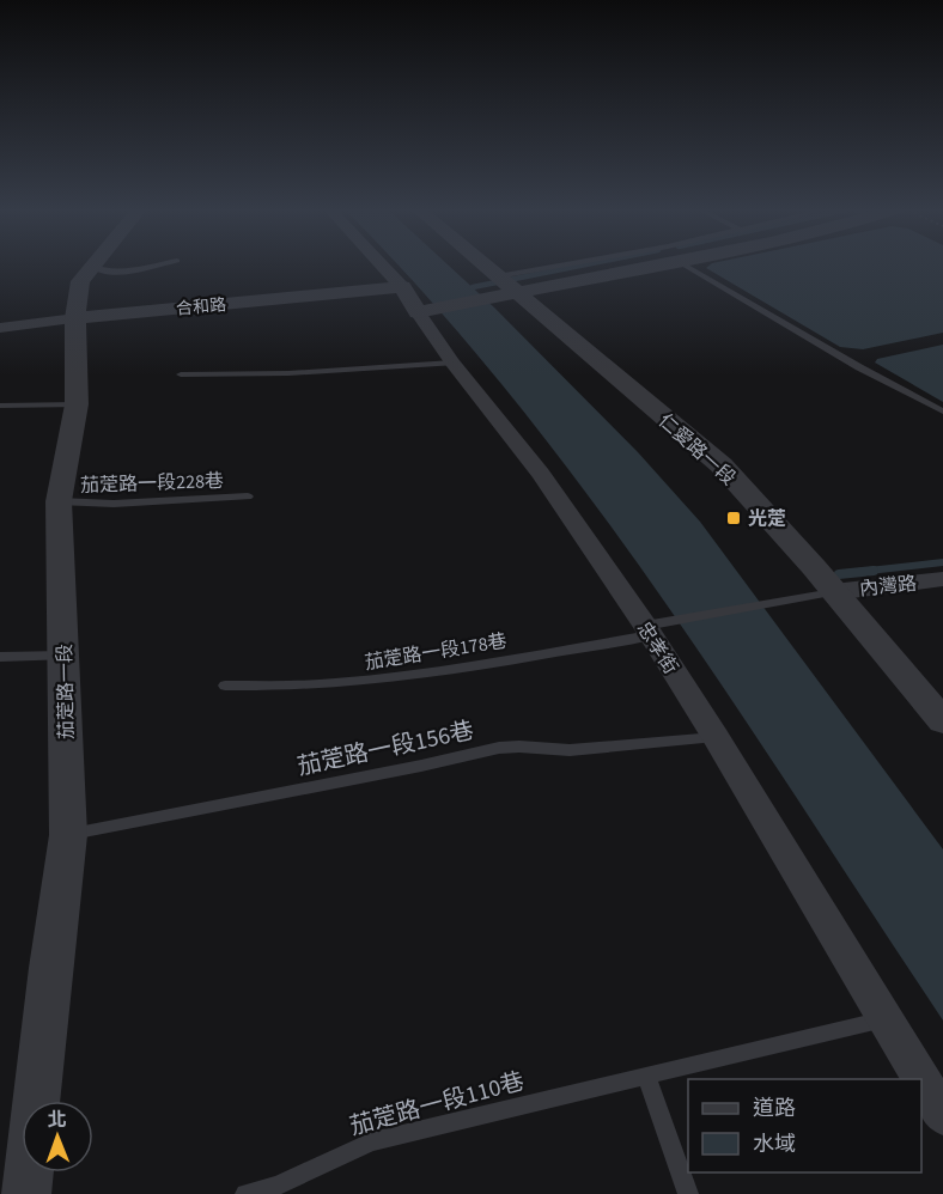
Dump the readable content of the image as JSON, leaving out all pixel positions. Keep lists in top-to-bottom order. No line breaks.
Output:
{"streets":{"street":["合和路","仁愛路一段","內灣路","忠孝街","茄萣路一段"],"lane":["茄萣路一段228巷","茄萣路一段178巷","茄萣路一段156巷","茄萣路一段110巷"]},"crossings":[["合和路","忠孝街"],["合和路","茄萣路一段"],["仁愛路一段","內灣路"],["仁愛路一段","茄萣路一段178巷"],["茄萣路一段228巷","茄萣路一段"],["內灣路","茄萣路一段178巷"],["忠孝街","茄萣路一段178巷"],["忠孝街","茄萣路一段156巷"],["忠孝街","茄萣路一段110巷"],["茄萣路一段","茄萣路一段156巷"]],"places":{"transit":["光萣"]},"legend":["道路","水域"],"north":"top"}
